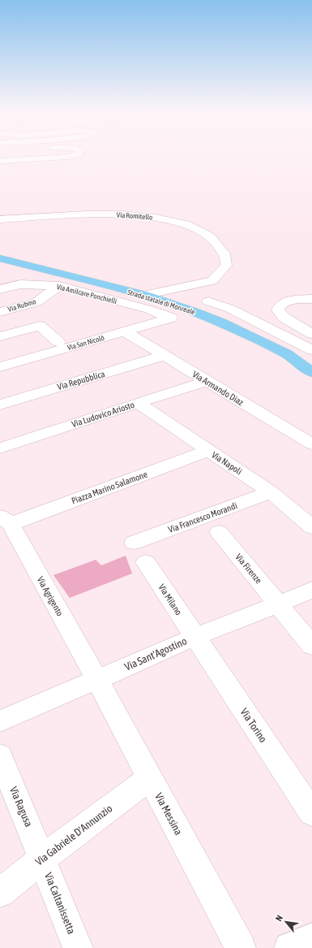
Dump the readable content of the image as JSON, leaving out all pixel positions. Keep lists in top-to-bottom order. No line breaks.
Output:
{"streets":{"main road":["Strada statale di Monreale"],"street":["Via Romitello","Via Amilcare Ponchielli","Via Rubino","Via San Nicolò","Via Repubblica","Via Armando Diaz","Via Ludovico Ariosto","Via Napoli","Piazza Marino Salamone","Via Francesco Morandi","Via Firenze","Via Agrigento","Via Milano","Via Sant'Agostino","Via Torino","Via Ragusa","Via Messina","Via Gabriele D'Annunzio","Via Caltanissetta"]},"crossings":[["Via Amilcare Ponchielli","Via Rubino"],["Via Amilcare Ponchielli","Via San Nicolò"],["Via San Nicolò","Via Armando Diaz"],["Via Repubblica","Via Armando Diaz"],["Via Armando Diaz","Via Ludovico Ariosto"],["Via Ludovico Ariosto","Via Napoli"],["Via Napoli","Piazza Marino Salamone"],["Via Napoli","Via Francesco Morandi"],["Piazza Marino Salamone","Via Agrigento"],["Via Firenze","Via Sant'Agostino"],["Via Agrigento","Via Sant'Agostino"],["Via Agrigento","Via Messina"],["Via Milano","Via Sant'Agostino"],["Via Milano","Via Torino"],["Via Sant'Agostino","Via Torino"],["Via Sant'Agostino","Via Messina"],["Via Ragusa","Via Gabriele D'Annunzio"],["Via Ragusa","Via Caltanissetta"],["Via Messina","Via Gabriele D'Annunzio"],["Via Gabriele D'Annunzio","Via Caltanissetta"]],"north":"top left"}
